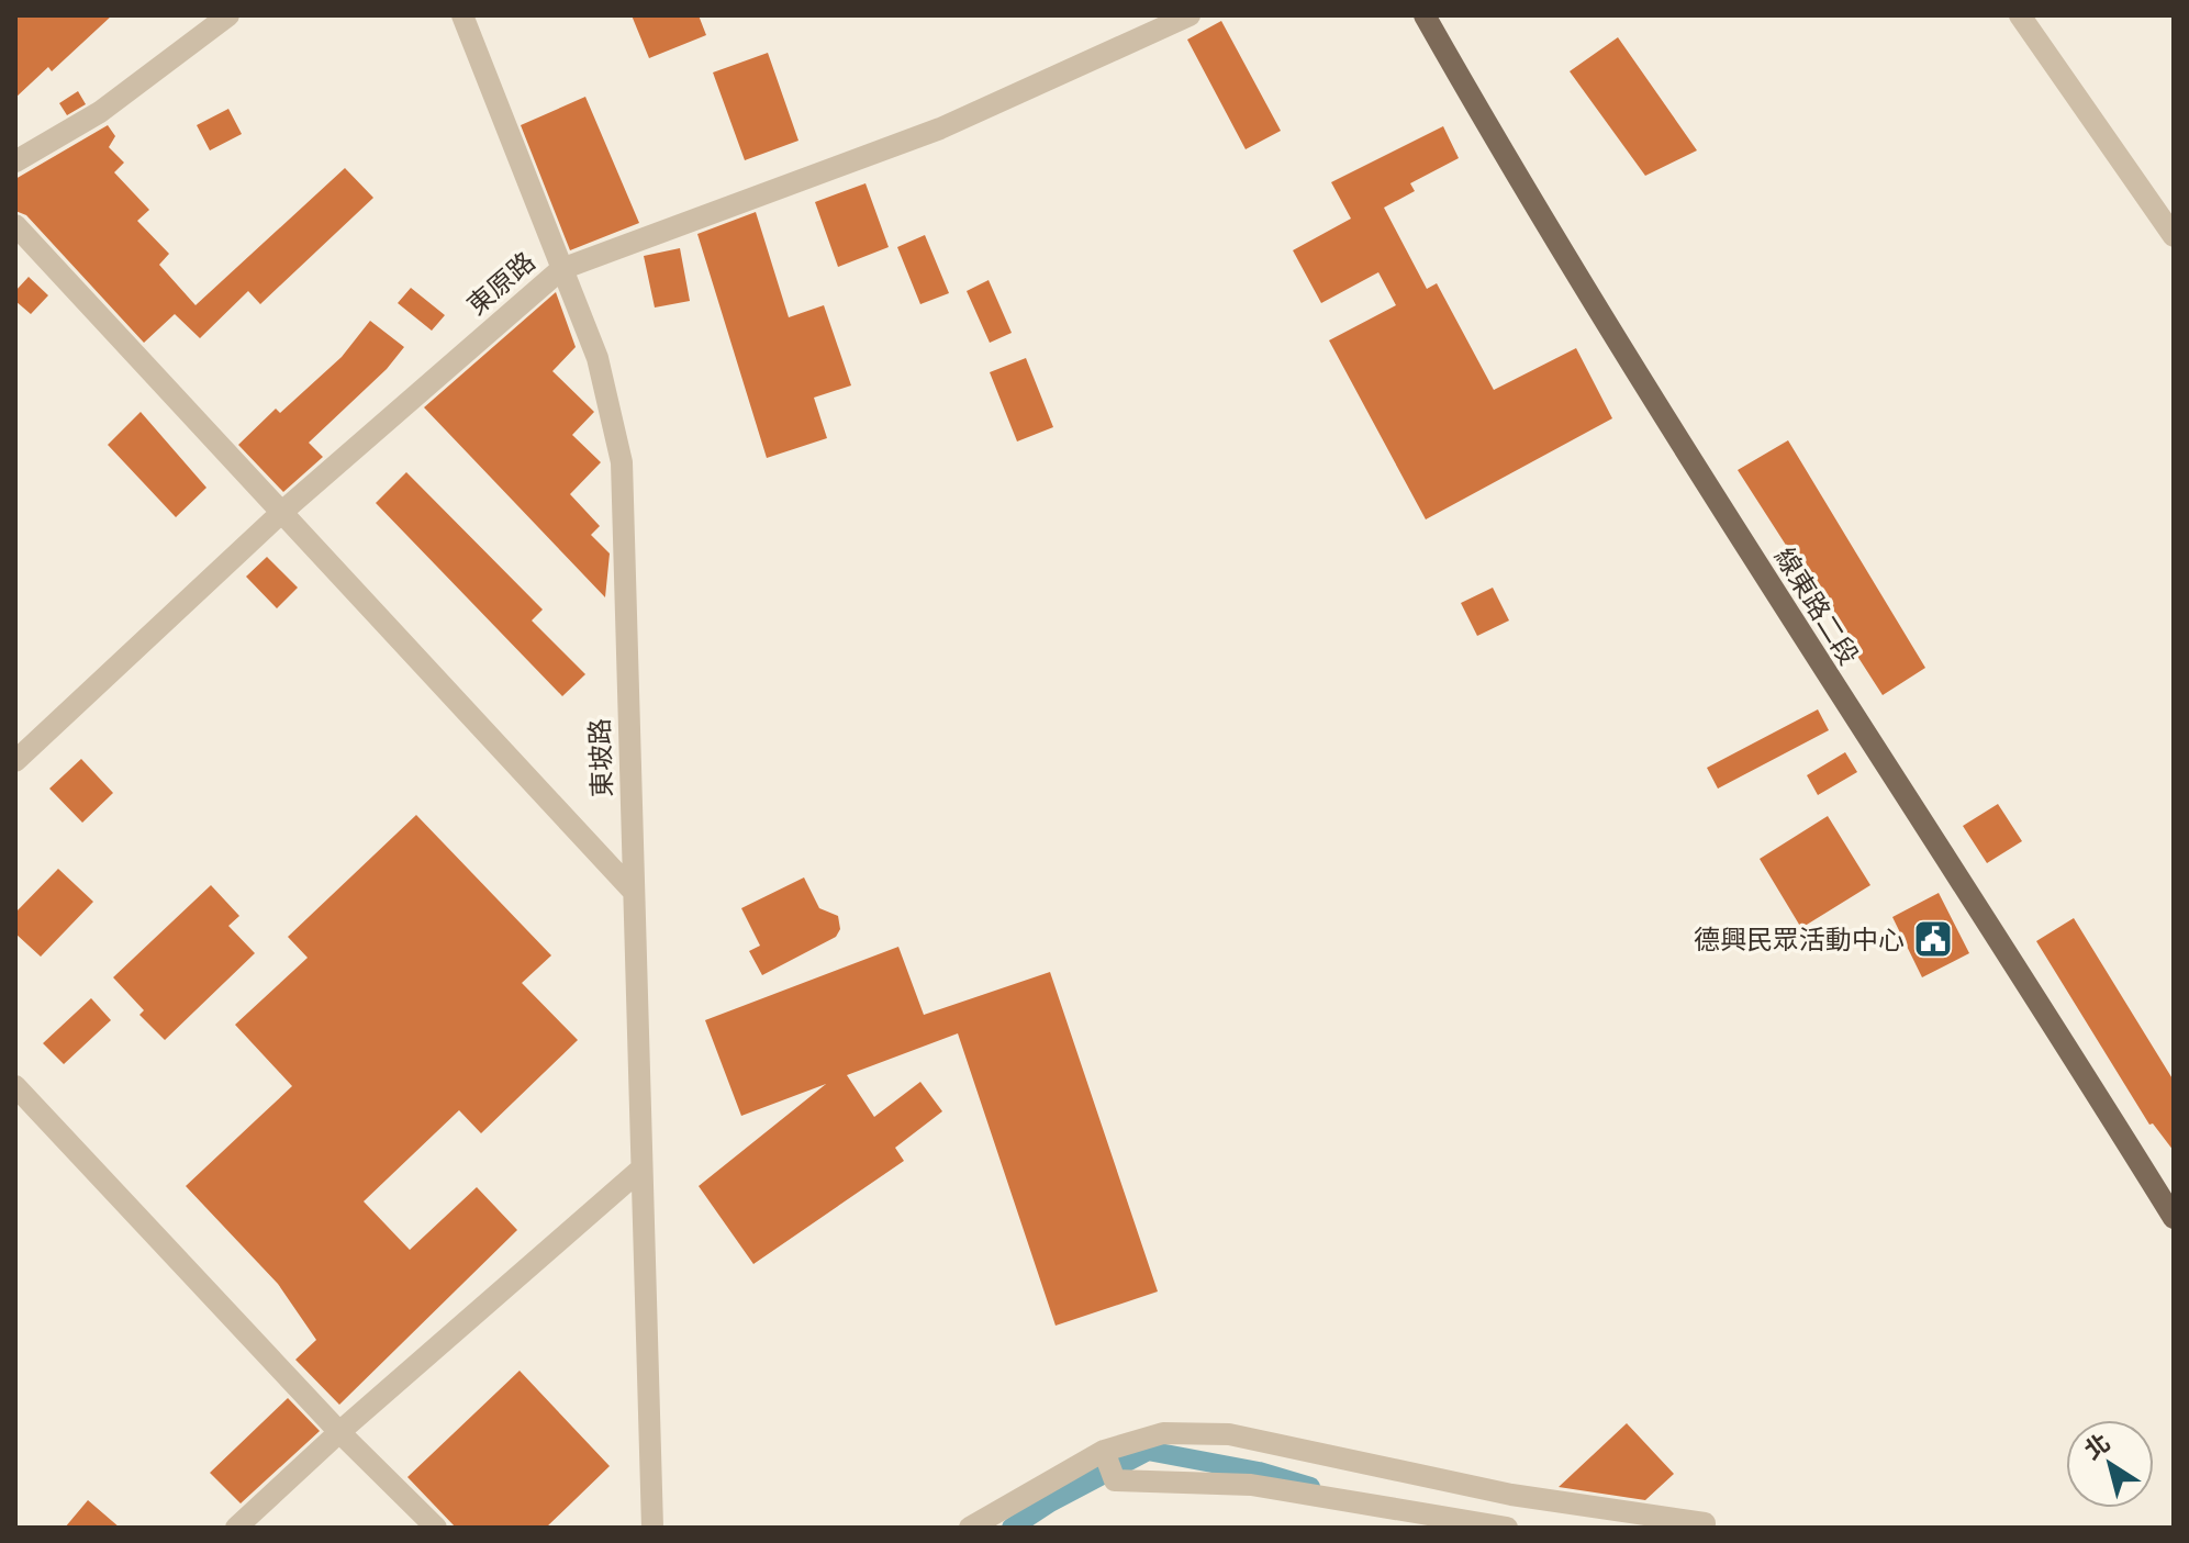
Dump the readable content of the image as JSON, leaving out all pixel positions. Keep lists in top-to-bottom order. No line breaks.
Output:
{"streets":{"main road":["線東路二段"],"street":["東原路","東坡路"]},"crossings":[["東原路","東坡路"]],"places":{"public building":["德興民眾活動中心"]},"north":"top left"}
